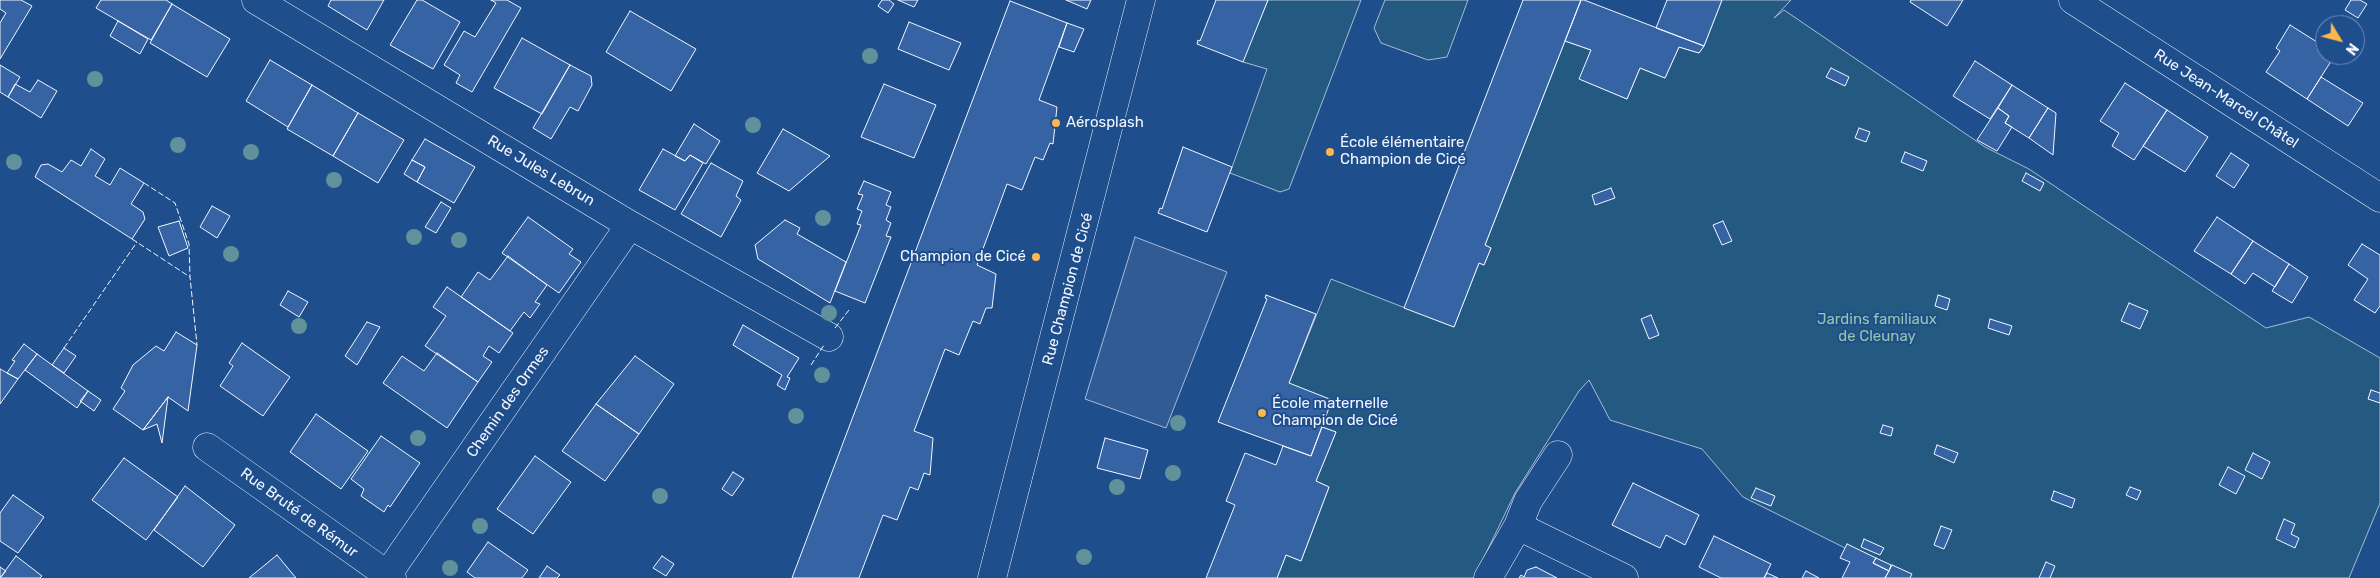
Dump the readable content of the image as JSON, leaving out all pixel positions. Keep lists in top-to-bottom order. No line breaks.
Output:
{"streets":{"street":["Rue Jean-Marcel Châtel","Rue Jules Lebrun","Rue Champion de Cicé","Chemin des Ormes","Rue Bruté de Rémur"]},"crossings":[["Rue Jules Lebrun","Chemin des Ormes"],["Chemin des Ormes","Rue Bruté de Rémur"]],"parks":["Jardins familiaux de Cleunay"],"places":["Aérosplash","École élémentaire Champion de Cicé","Champion de Cicé","École maternelle Champion de Cicé"],"north":"bottom right"}
